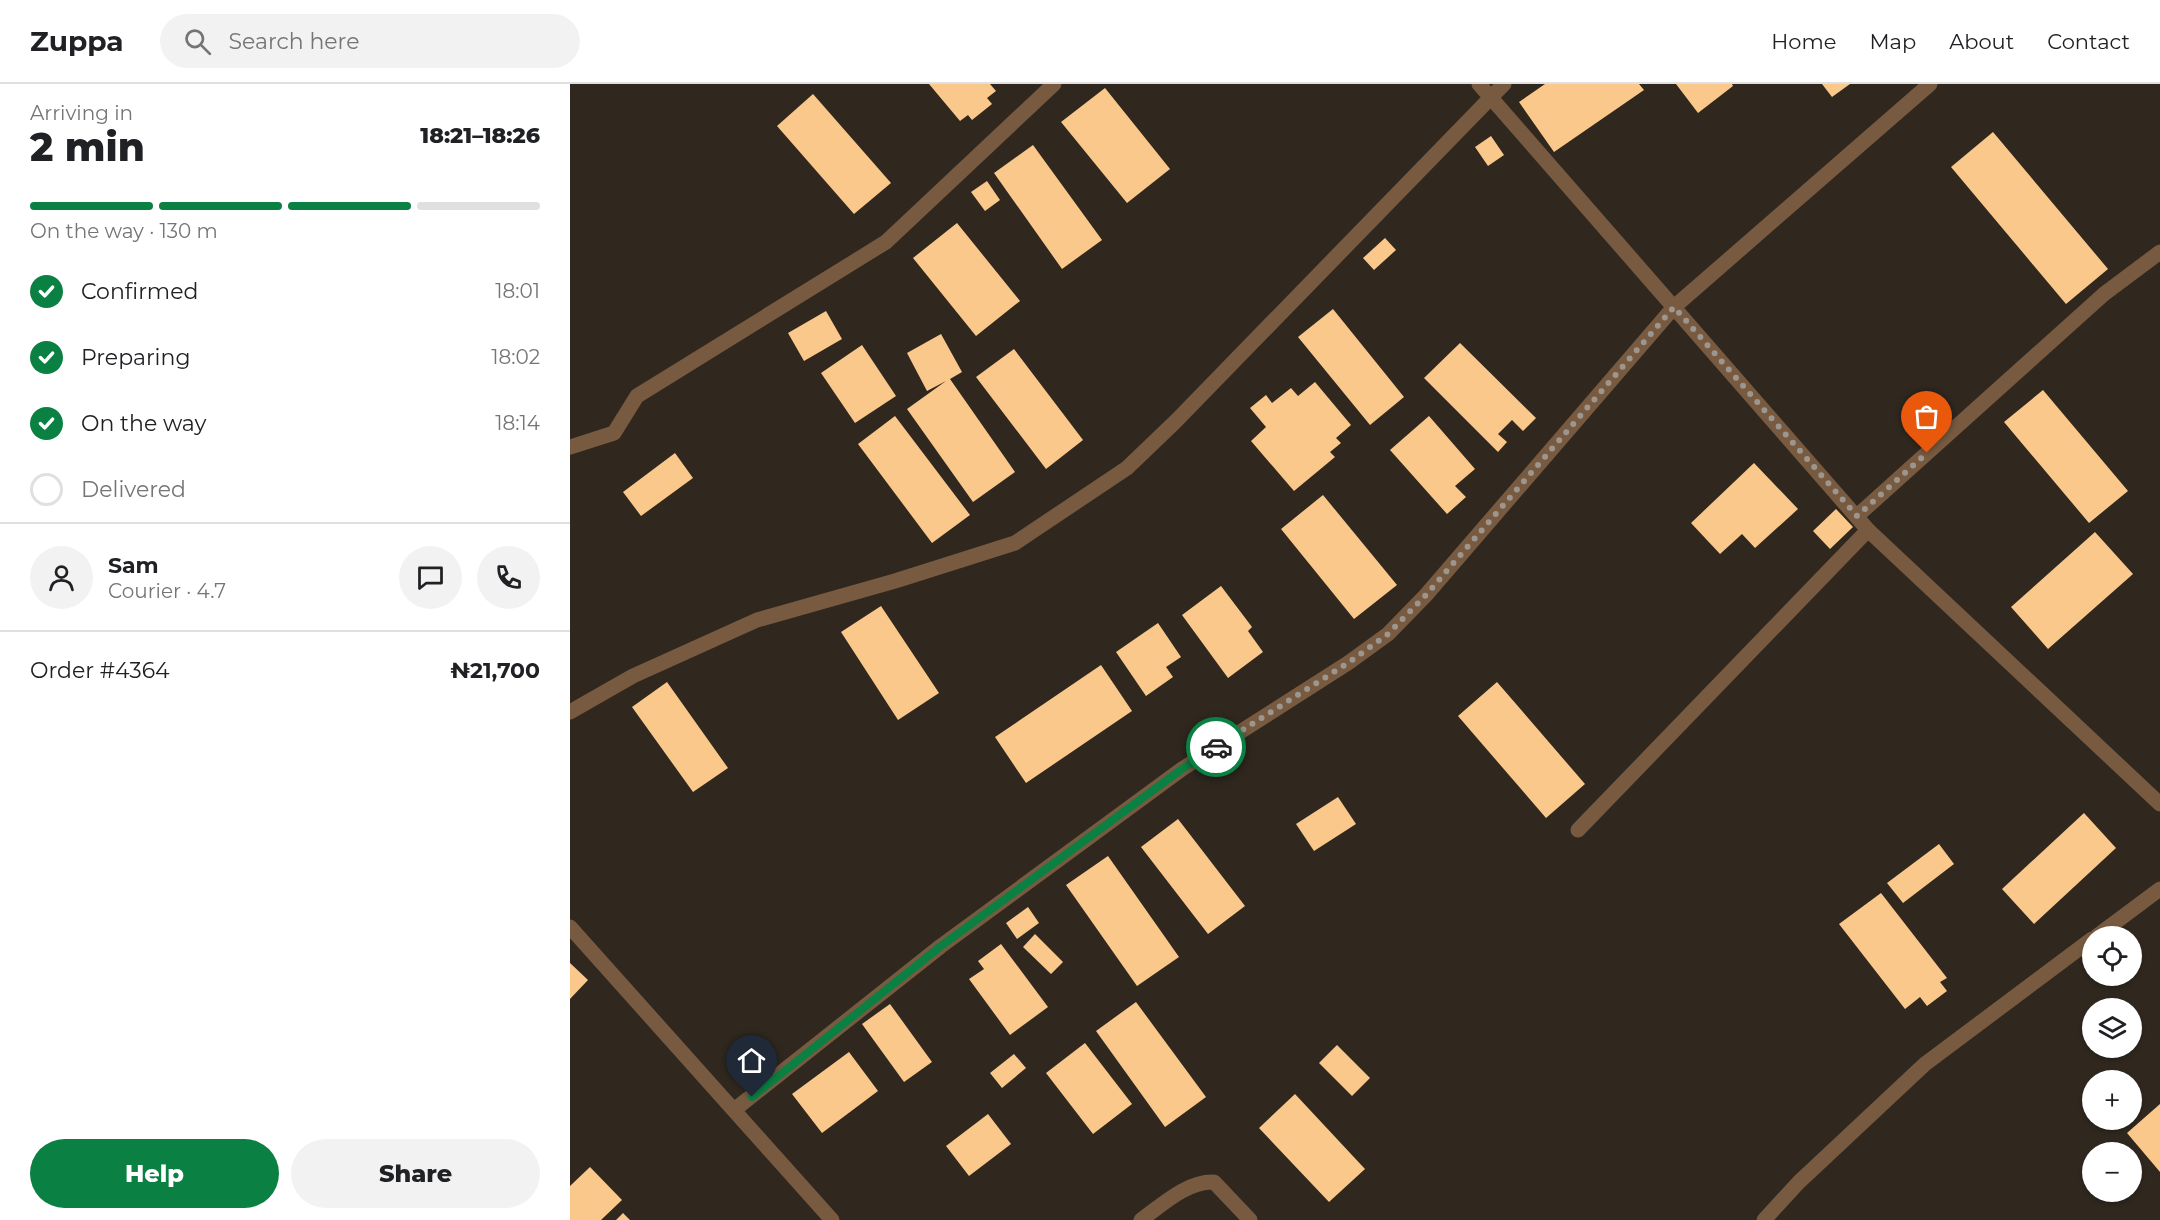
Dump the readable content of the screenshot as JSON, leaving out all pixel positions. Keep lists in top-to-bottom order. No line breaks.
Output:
{"page":{"header":"Zuppa","search":"Search here","nav":["Home","Map","About","Contact"],"heading":["2 min","Arriving in","18:21–18:26"],"panel":["Sam","Courier · 4.7","Order #4364","₦21,700"],"bar":"On the way · 130 m","list":[["Confirmed","18:01"],["Preparing","18:02"],["On the way","18:14"],"Delivered"],"map_buttons":["+","−"],"buttons":["Help","Share"]}}
